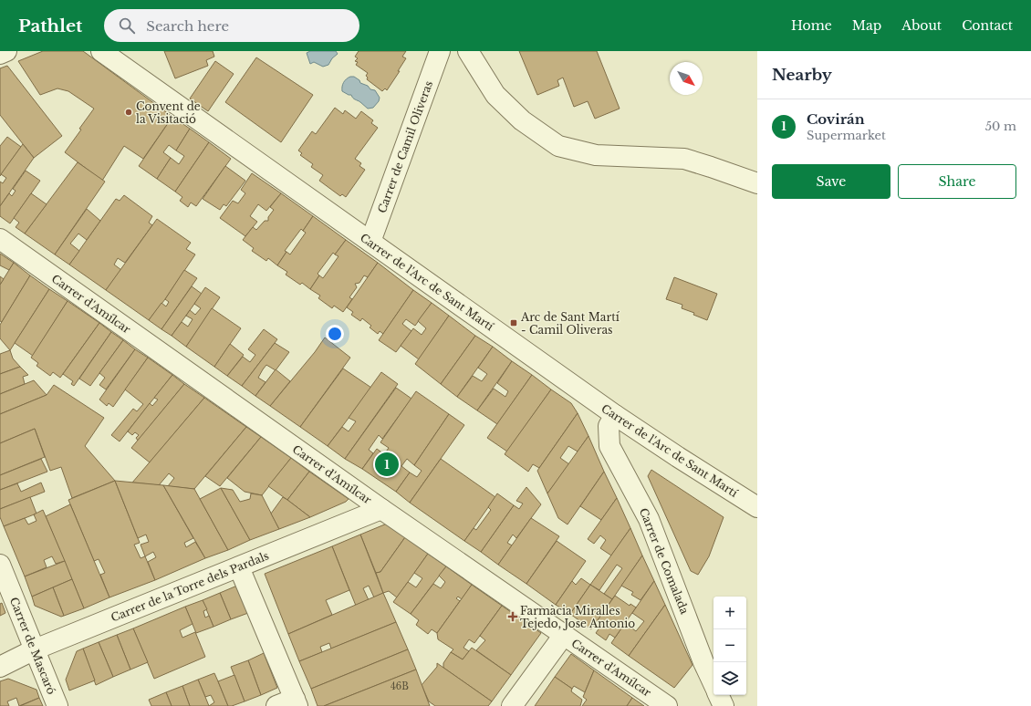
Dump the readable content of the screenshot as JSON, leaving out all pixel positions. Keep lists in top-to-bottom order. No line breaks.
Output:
{"streets":{"street":["Carrer de Camil Oliveras","Carrer de l'Arc de Sant Martí","Carrer d'Amílcar","Carrer de Comalada","Carrer de la Torre dels Pardals","Carrer de Mascaró"]},"crossings":[["Carrer de Camil Oliveras","Carrer de l'Arc de Sant Martí"],["Carrer de l'Arc de Sant Martí","Carrer de Comalada"],["Carrer d'Amílcar","Carrer de la Torre dels Pardals"],["Carrer de la Torre dels Pardals","Carrer de Mascaró"]],"places":{"other":["Convent de la Visitació"],"transit":["Arc de Sant Martí - Camil Oliveras"],"health":["Farmàcia Miralles Tejedo, Jose Antonio"]},"house_numbers":["46B"],"north":"bottom right","page":{"header":"Pathlet","search":"Search here","nav":["Home","Map","About","Contact"],"heading":"Nearby","list":[{"mark":"1","name":"Covirán","note":"Supermarket","value":"50 m"}],"buttons":["Save","Share"],"pins":"1","map_buttons":["+","−"]}}
